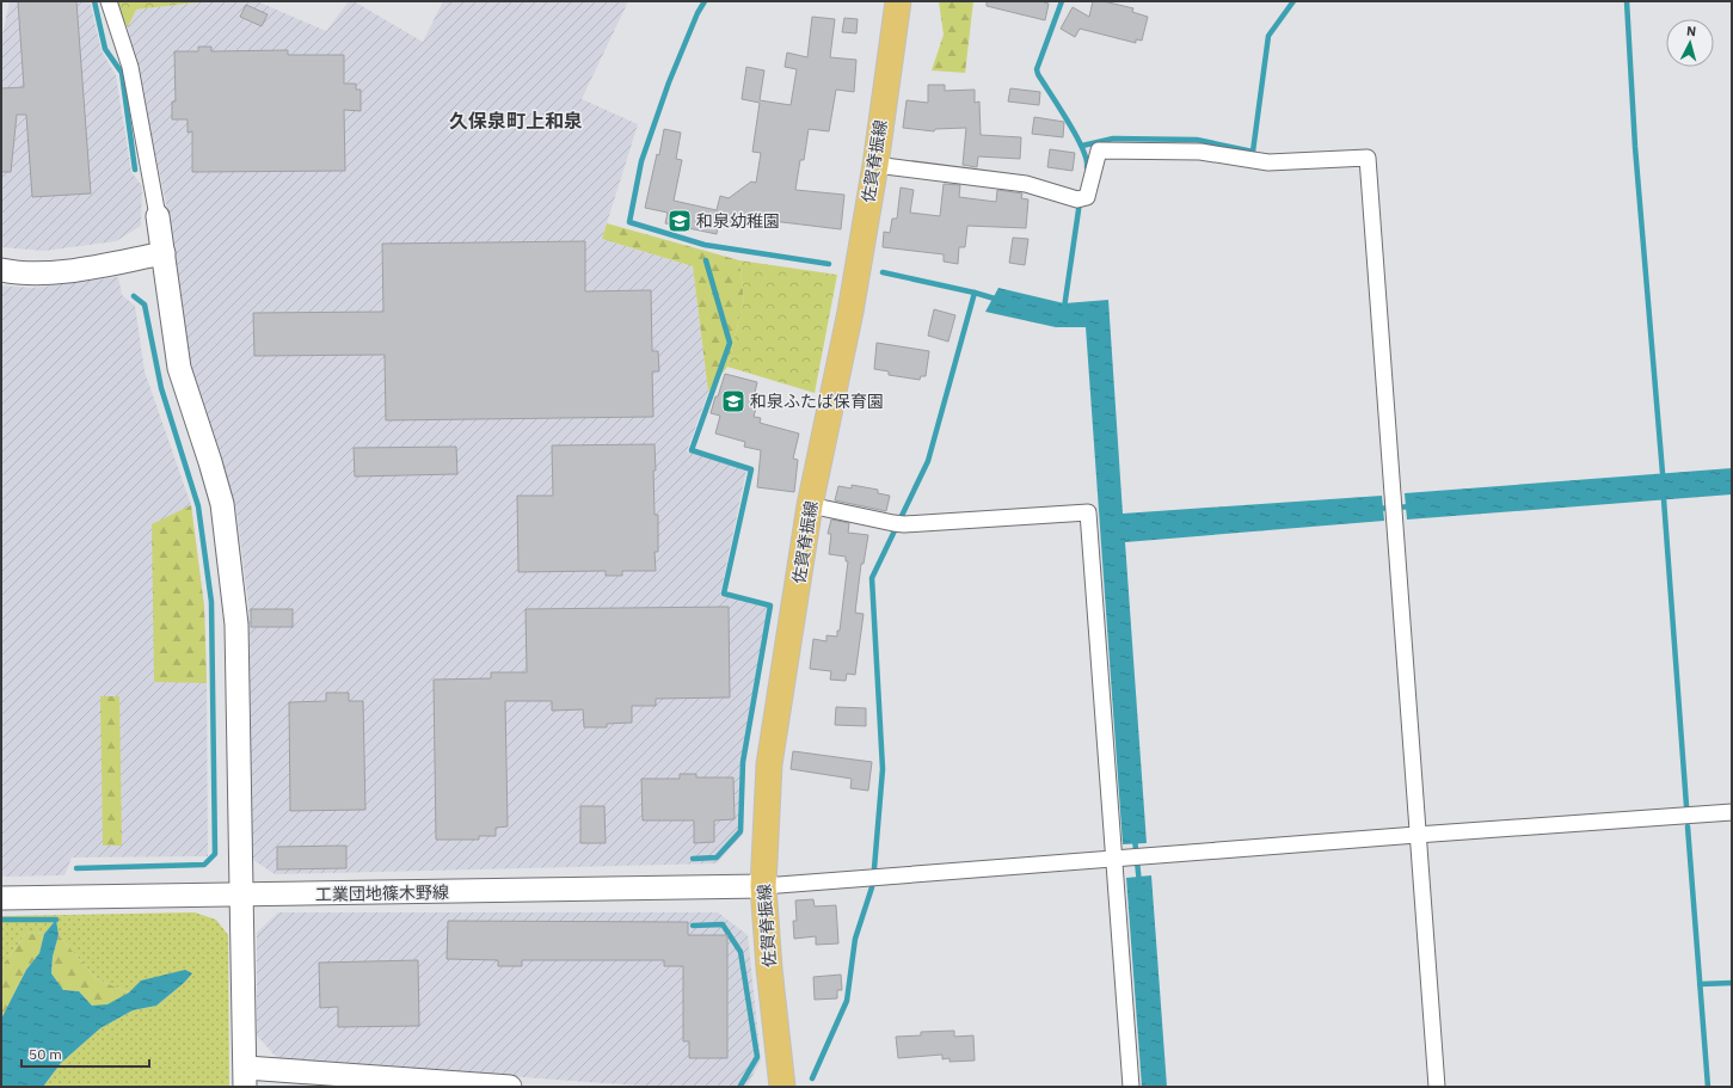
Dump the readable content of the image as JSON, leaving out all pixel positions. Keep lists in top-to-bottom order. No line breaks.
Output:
{"streets":{"main road":["佐賀脊振線"],"street":["工業団地篠木野線"]},"crossings":[["佐賀脊振線","工業団地篠木野線"]],"districts":["久保泉町上和泉"],"places":{"school or university":["和泉幼稚園","和泉ふたば保育園"]},"scale_bar":"50 m","north":"top"}
